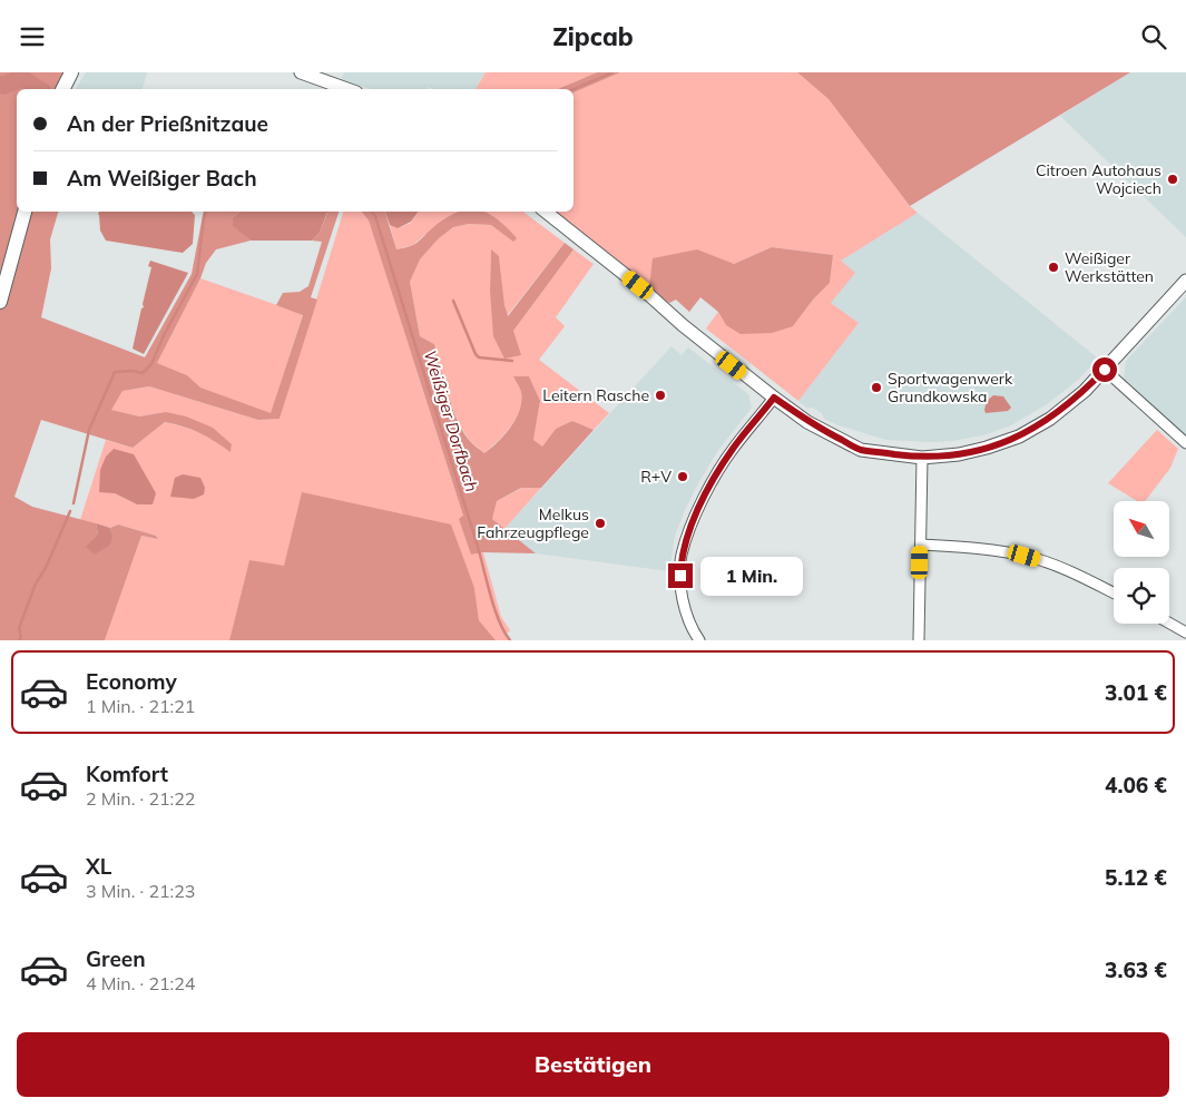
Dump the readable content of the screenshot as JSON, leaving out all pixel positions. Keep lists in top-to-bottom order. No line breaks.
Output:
{"water":["Weißiger Dorfbach"],"places":["Citroen Autohaus Wojciech","Weißiger Werkstätten","Sportwagenwerk Grundkowska","Leitern Rasche","R+V","Melkus Fahrzeugpflege"],"north":"top left","page":{"header":"Zipcab","banner":["An der Prießnitzaue","Am Weißiger Bach"],"bubble":"1 Min.","list":[{"name":"Economy","note":"1 Min. · 21:21","value":"3.01 €"},{"name":"Komfort","note":"2 Min. · 21:22","value":"4.06 €"},{"name":"XL","note":"3 Min. · 21:23","value":"5.12 €"},{"name":"Green","note":"4 Min. · 21:24","value":"3.63 €"}],"buttons":"Bestätigen"}}
